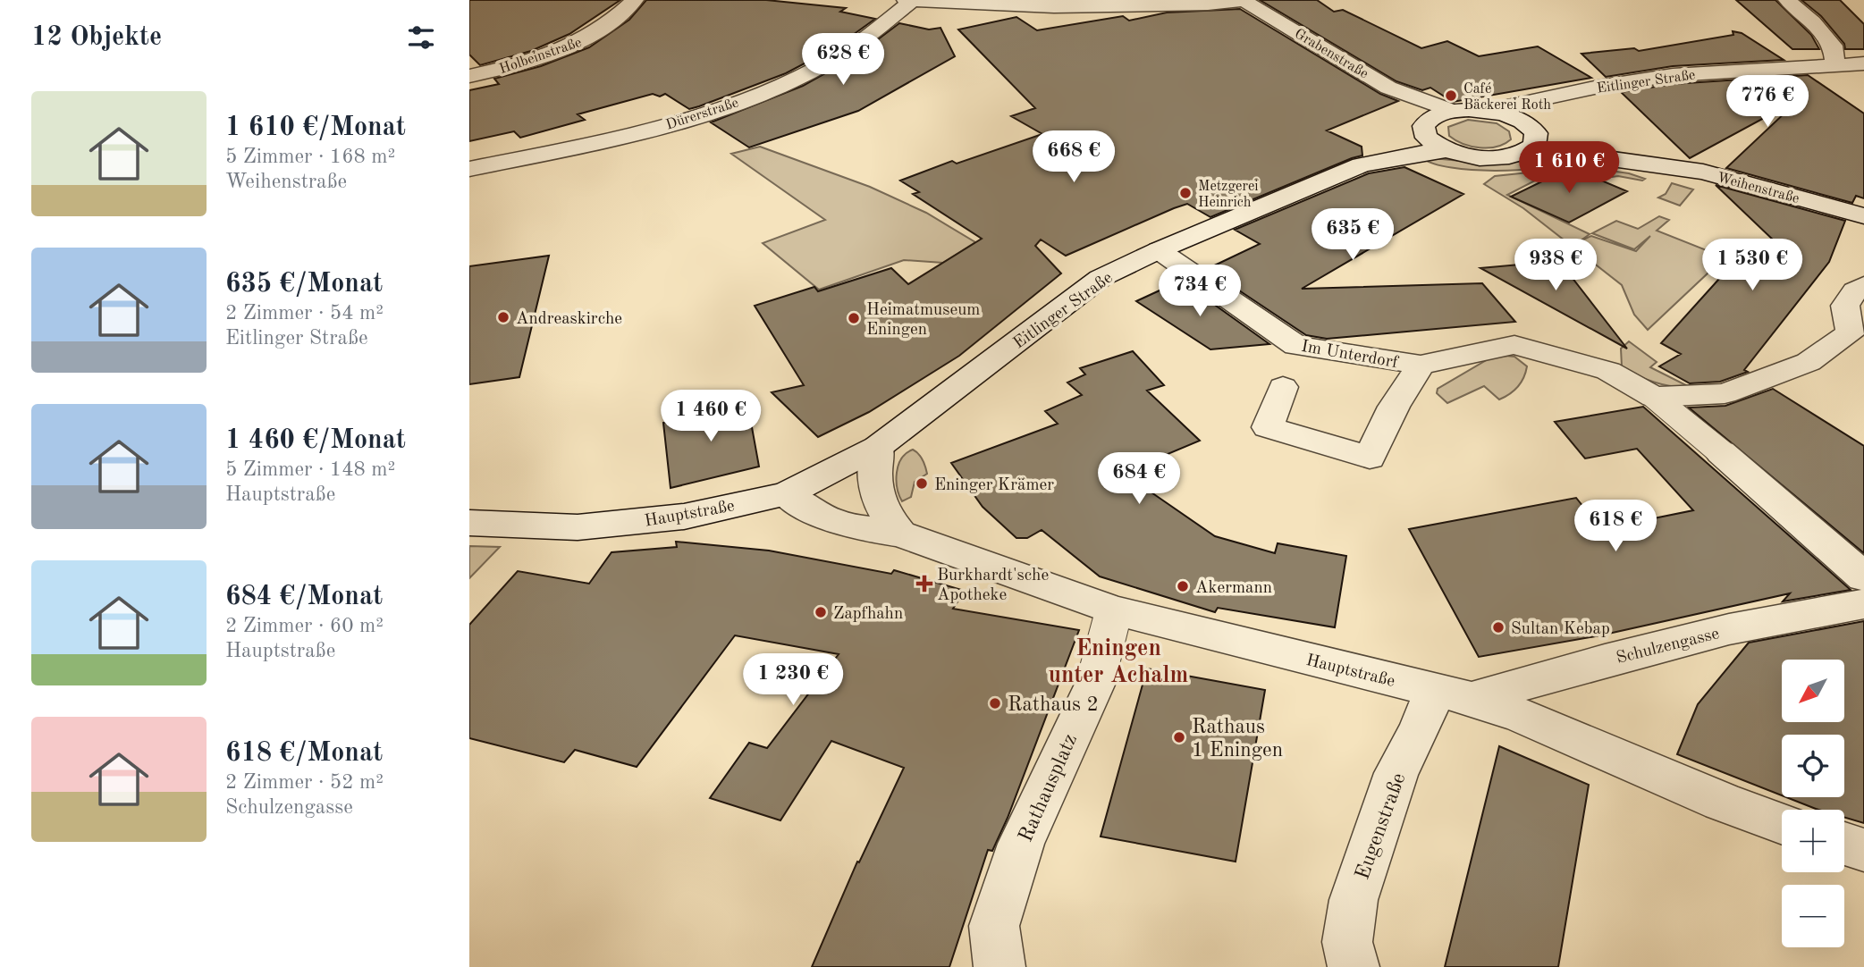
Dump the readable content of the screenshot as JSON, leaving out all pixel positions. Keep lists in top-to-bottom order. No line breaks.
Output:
{"streets":{"street":["Grabenstraße","Holbeinstraße","Eitlinger Straße","Dürerstraße","Weihenstraße","Im Unterdorf","Hauptstraße","Schulzengasse","Rathausplatz","Eugenstraße"]},"crossings":[["Grabenstraße","Eitlinger Straße"],["Eitlinger Straße","Im Unterdorf"],["Eitlinger Straße","Hauptstraße"],["Hauptstraße","Schulzengasse"],["Hauptstraße","Rathausplatz"],["Hauptstraße","Eugenstraße"],["Schulzengasse","Eugenstraße"]],"districts":["Eningen unter Achalm"],"places":{"other":["Café Bäckerei Roth","Metzgerei Heinrich","Andreaskirche","Heimatmuseum Eningen","Eninger Krämer","Akermann","Zapfhahn","Sultan Kebap","Rathaus 2","Rathaus 1 Eningen"],"health":["Burkhardt'sche Apotheke"]},"north":"bottom left","page":{"heading":"12 Objekte","price":["628 €","776 €","668 €","1 610 €","635 €","938 €","1 530 €","734 €","1 460 €","684 €","618 €","1 230 €"],"list":[{"name":"1 610 €/Monat","note":"5 Zimmer · 168 m² · Weihenstraße"},{"name":"635 €/Monat","note":"2 Zimmer · 54 m² · Eitlinger Straße"},{"name":"1 460 €/Monat","note":"5 Zimmer · 148 m² · Hauptstraße"},{"name":"684 €/Monat","note":"2 Zimmer · 60 m² · Hauptstraße"},{"name":"618 €/Monat","note":"2 Zimmer · 52 m² · Schulzengasse"}],"map_buttons":["+","−"]}}
